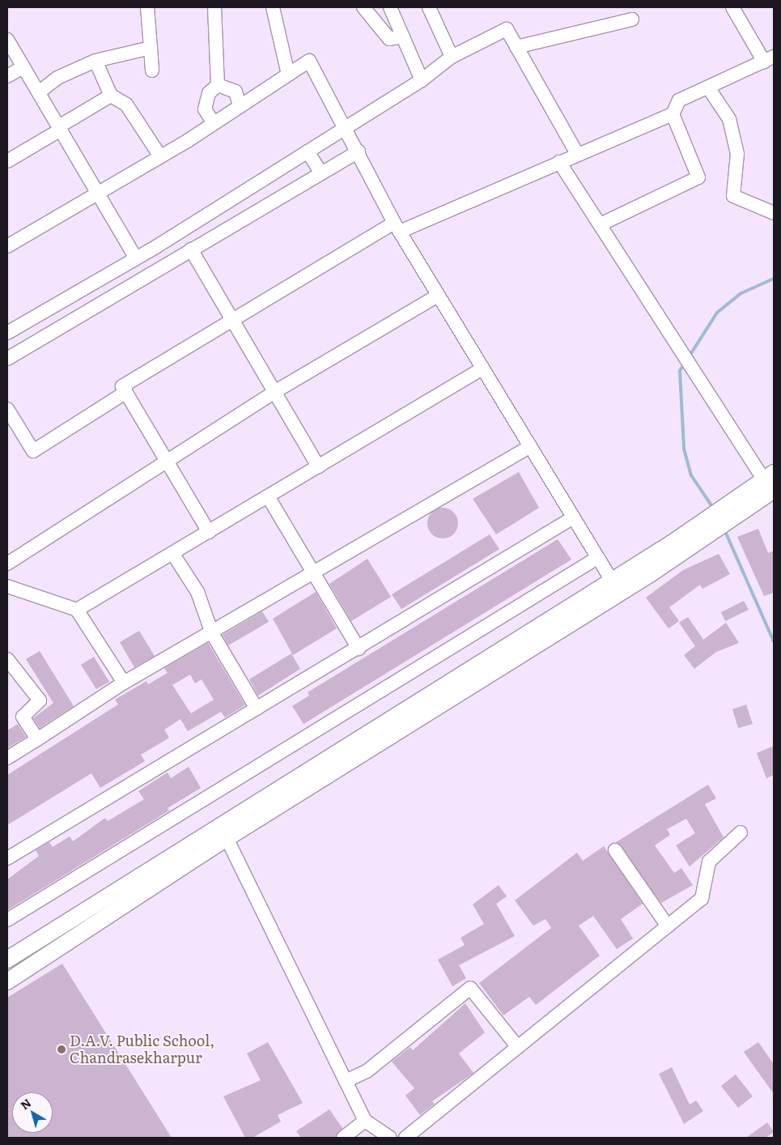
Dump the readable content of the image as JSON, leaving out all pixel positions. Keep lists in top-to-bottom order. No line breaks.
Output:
{"places":["D.A.V. Public School, Chandrasekharpur"],"north":"top left"}
